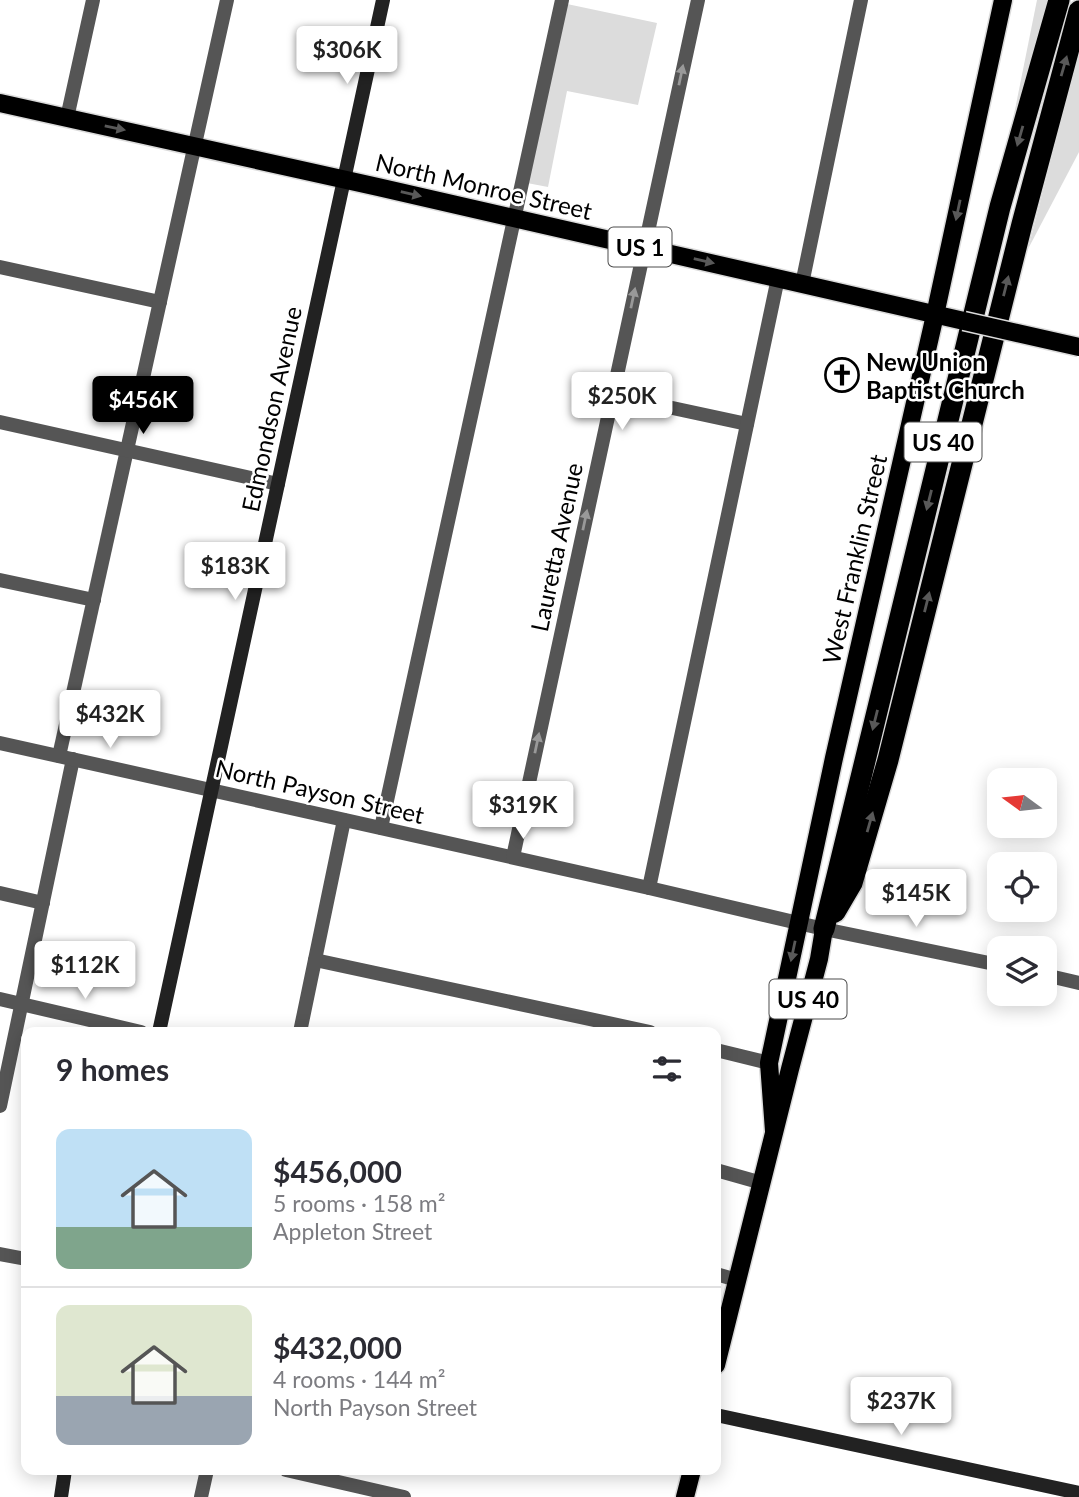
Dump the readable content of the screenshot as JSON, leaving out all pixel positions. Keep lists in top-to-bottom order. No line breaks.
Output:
{"streets":{"highway":["US 40"],"main road":["North Monroe Street","US 1","Edmondson Avenue","West Franklin Street"],"street":["Lauretta Avenue","North Payson Street"]},"crossings":[["North Monroe Street","Edmondson Avenue"],["North Monroe Street","Lauretta Avenue"],["North Monroe Street","West Franklin Street"],["Edmondson Avenue","North Payson Street"],["US 40","West Franklin Street"],["US 40","North Payson Street"],["Lauretta Avenue","North Payson Street"],["West Franklin Street","North Payson Street"]],"one_way":["North Monroe Street","Lauretta Avenue"],"places":{"church":["New Union Baptist Church"]},"north":"left","page":{"price":["$306K","$250K","$456K","$183K","$432K","$319K","$145K","$112K","$237K"],"heading":"9 homes","list":[{"name":"$456,000","note":"5 rooms · 158 m² · Appleton Street"},{"name":"$432,000","note":"4 rooms · 144 m² · North Payson Street"}]}}
